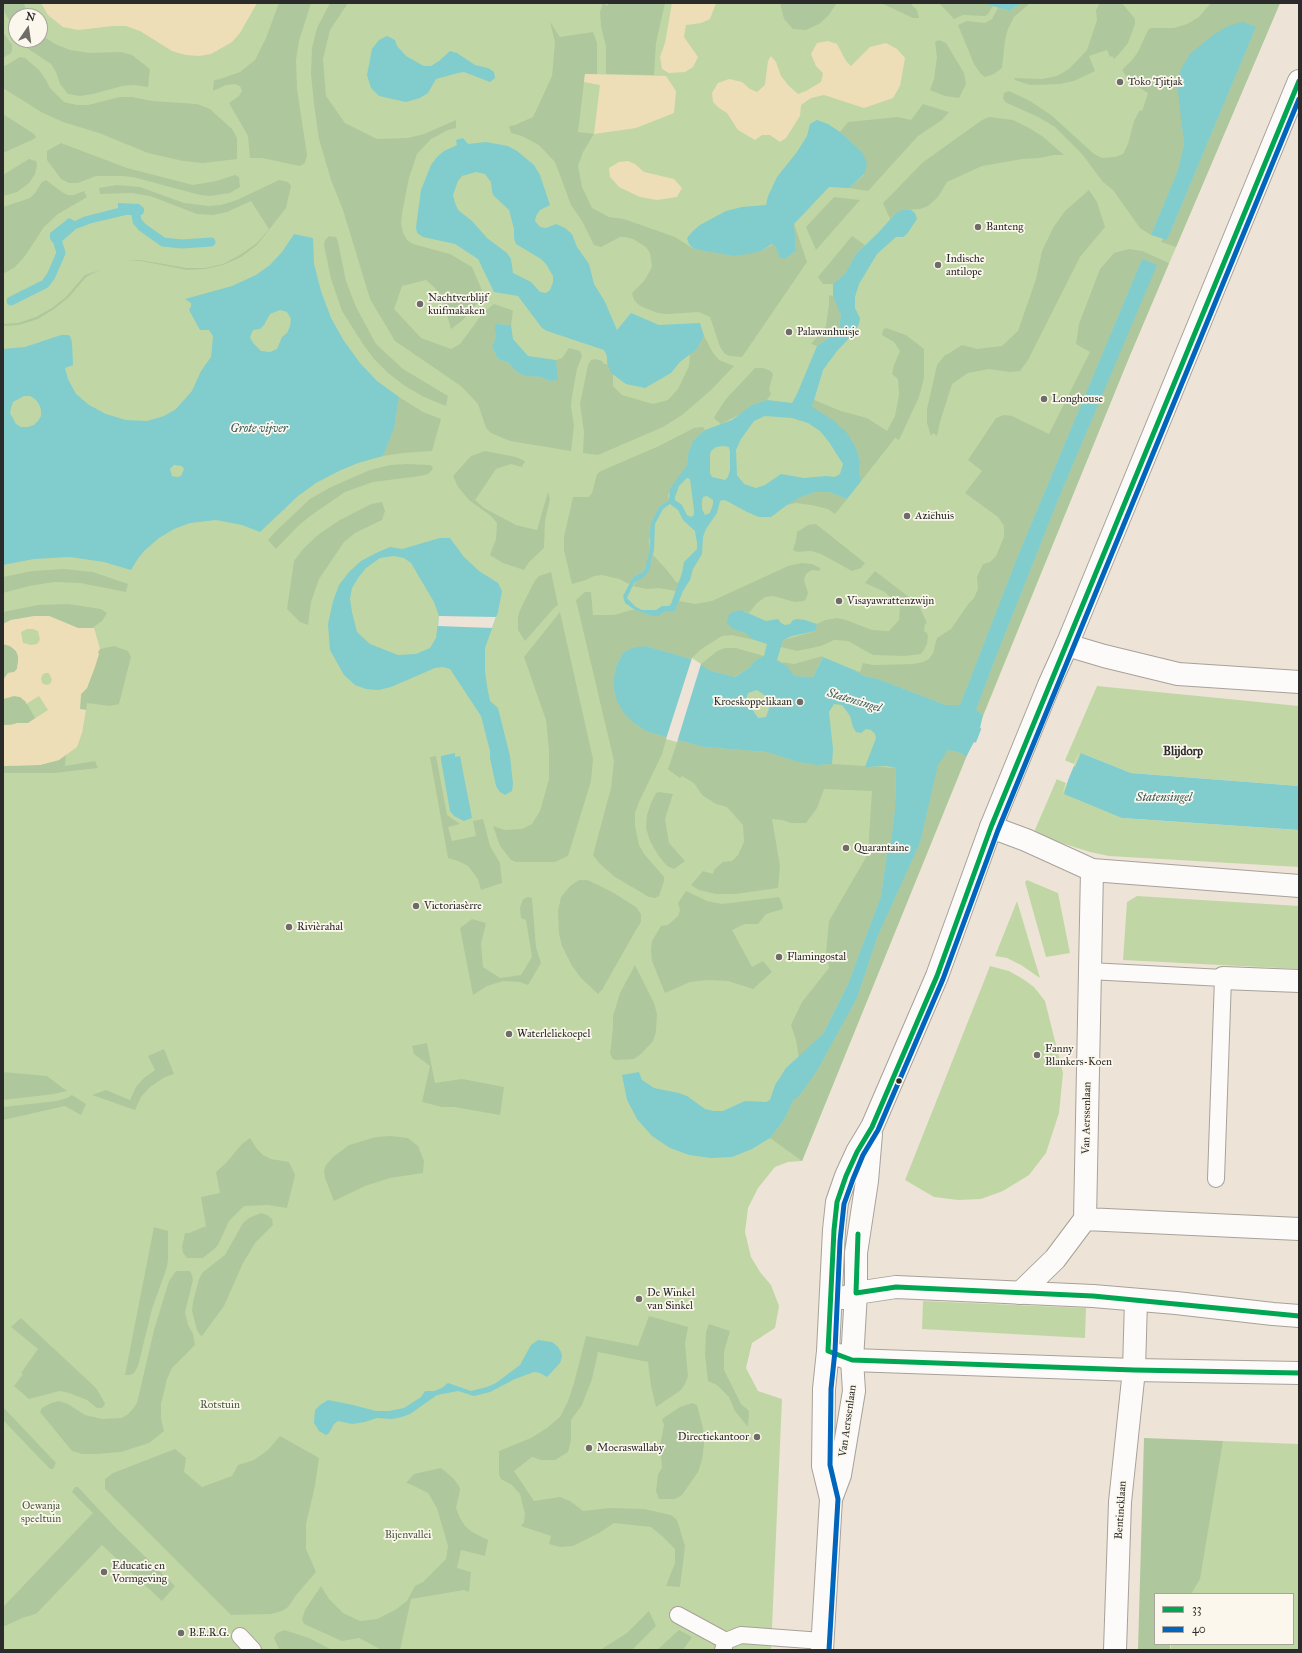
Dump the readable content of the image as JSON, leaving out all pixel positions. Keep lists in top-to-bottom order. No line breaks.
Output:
{"streets":{"street":["Van Aerssenlaan","Bentincklaan"]},"districts":["Blijdorp"],"water":["Grote vijver","Statensingel"],"parks":["Rotstuin","Oewanja speeltuin","Bijenvallei"],"places":["Toko Tjitjak","Banteng","Indische antilope","Nachtverblijf kuifmakaken","Palawanhuisje","Longhouse","Aziëhuis","Visayawrattenzwijn","Kroeskoppelikaan","Quarantaine","Victoriasèrre","Rivièrahal","Flamingostal","Waterleliekoepel","Fanny Blankers-Koen","De Winkel van Sinkel","Directiekantoor","Moeraswallaby","Educatie en Vormgeving","B.E.R.G."],"lines":["transit line 33","transit line 40"],"legend":["33","40"],"north":"top"}
